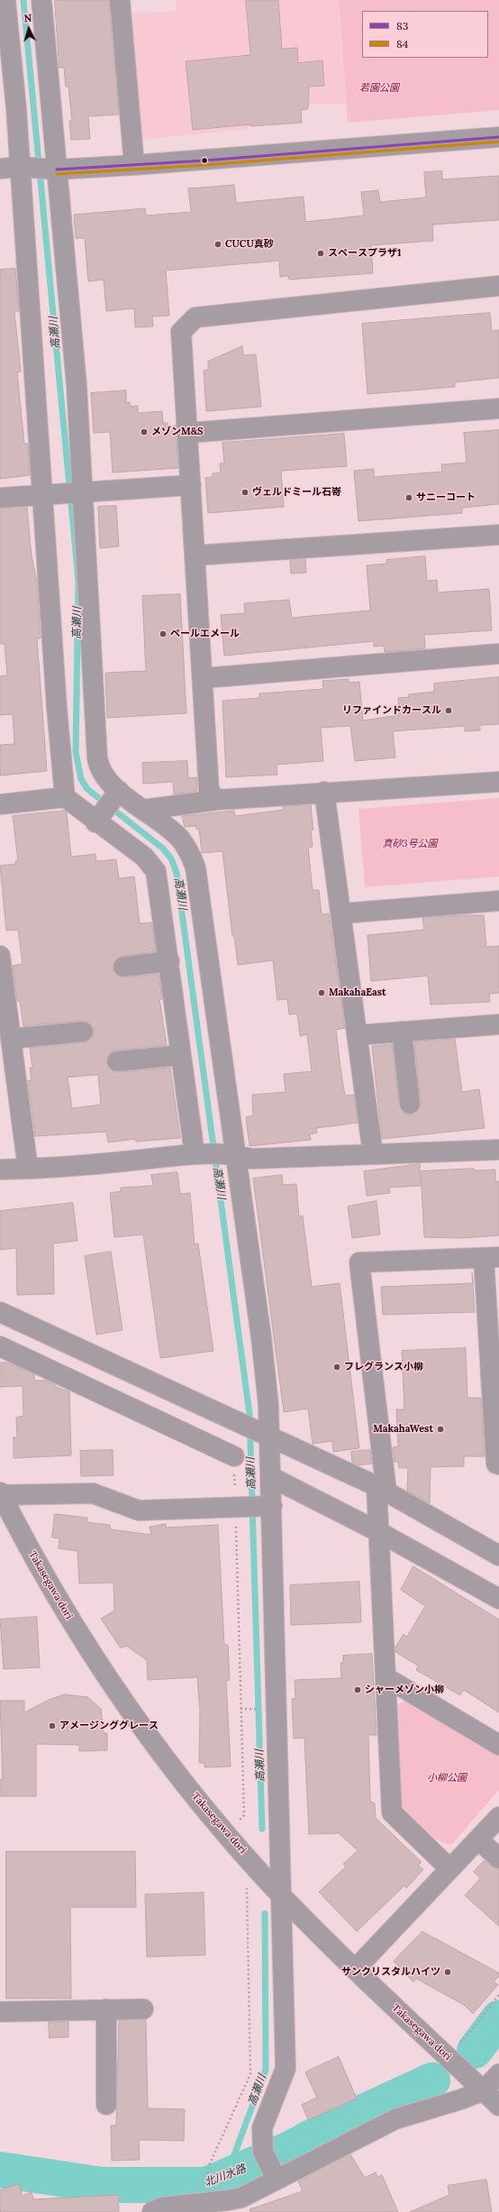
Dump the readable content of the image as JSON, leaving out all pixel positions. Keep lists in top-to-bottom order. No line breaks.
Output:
{"streets":{"street":["Takasegawa dori"]},"water":["高瀬川","北川水路"],"parks":["若園公園","真砂3号公園","小柳公園"],"places":["CUCU真砂","スペースプラザ1","メゾンM&S","ヴェルドミール石嵜","サニーコート","ペールエメール","リファインドカースル","MakahaEast","フレグランス小柳","MakahaWest","シャーメゾン小柳","アメージンググレース","サンクリスタルハイツ"],"lines":["transit line 83","transit line 84"],"legend":["83","84"],"north":"top"}
